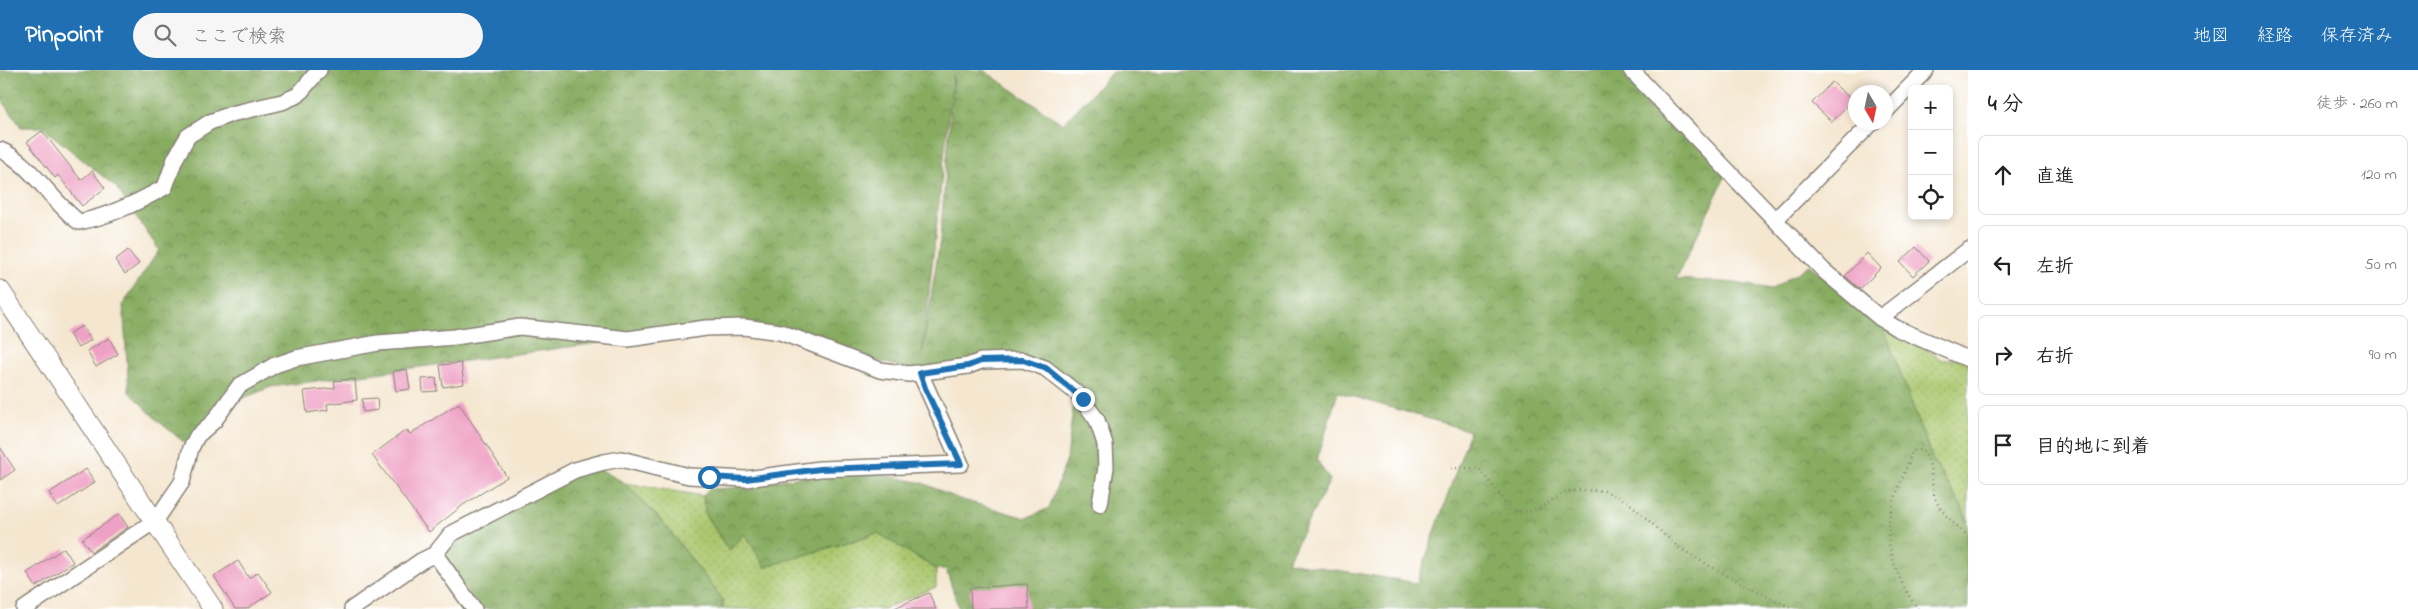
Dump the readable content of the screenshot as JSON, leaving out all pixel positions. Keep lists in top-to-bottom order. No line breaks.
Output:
{"north":"bottom","page":{"header":"Pinpoint","search":"ここで検索","nav":["地図","経路","保存済み"],"heading":["4 分","徒歩 · 260 m"],"map_buttons":["+","−"],"list":[["直進","120 m"],["左折","50 m"],["右折","90 m"],"目的地に到着"]}}
